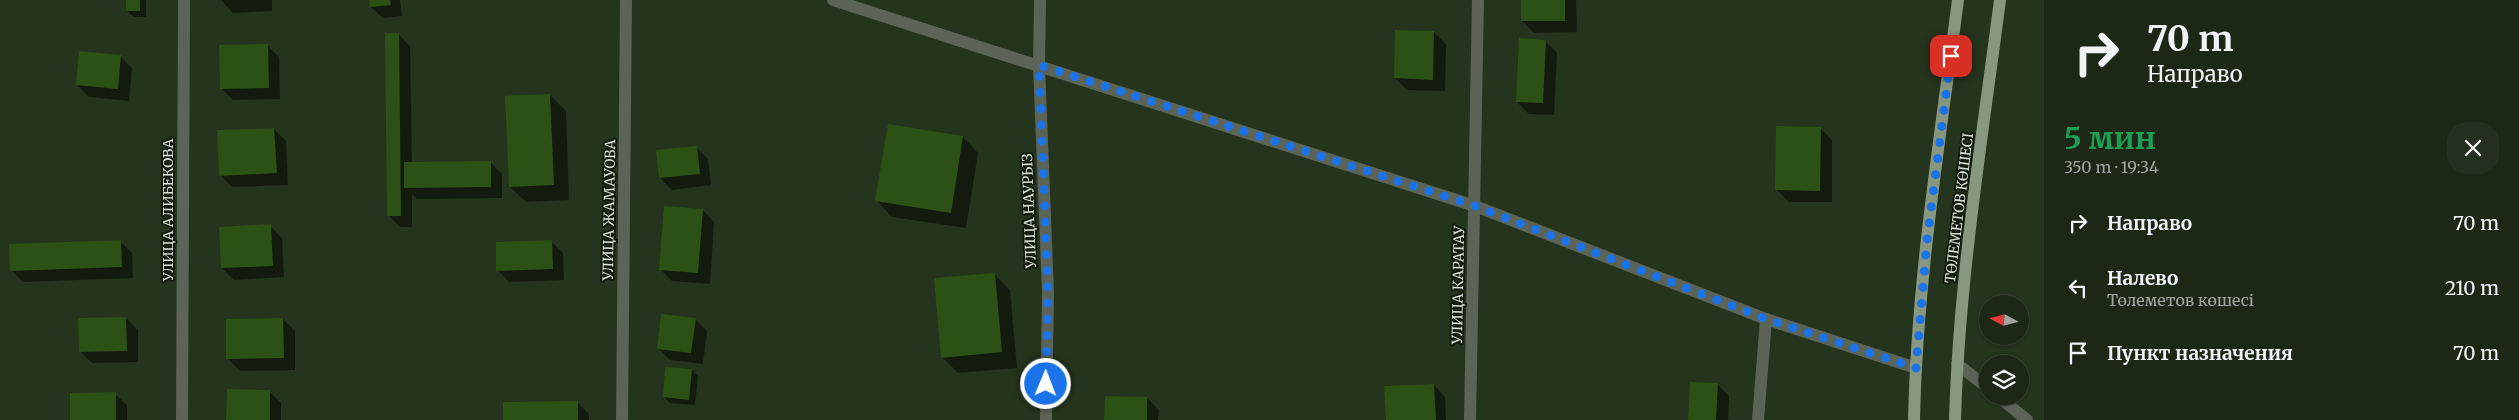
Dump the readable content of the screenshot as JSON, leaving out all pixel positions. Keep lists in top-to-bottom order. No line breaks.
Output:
{"streets":{"main road":["ТӨЛЕМЕТОВ КӨШЕСІ"],"street":["УЛИЦА АЛИБЕКОВА","УЛИЦА ЖАМАУОВА","УЛИЦА НАУРЫЗ","УЛИЦА КАРАТАУ"]},"north":"left","page":{"turn":["70 m","Направо"],"heading":["5 мин","350 m · 19:34"],"list":[{"name":"Направо","value":"70 m"},{"name":"Налево","note":"Төлеметов көшесі","value":"210 m"},{"name":"Пункт назначения","value":"70 m"}]}}
